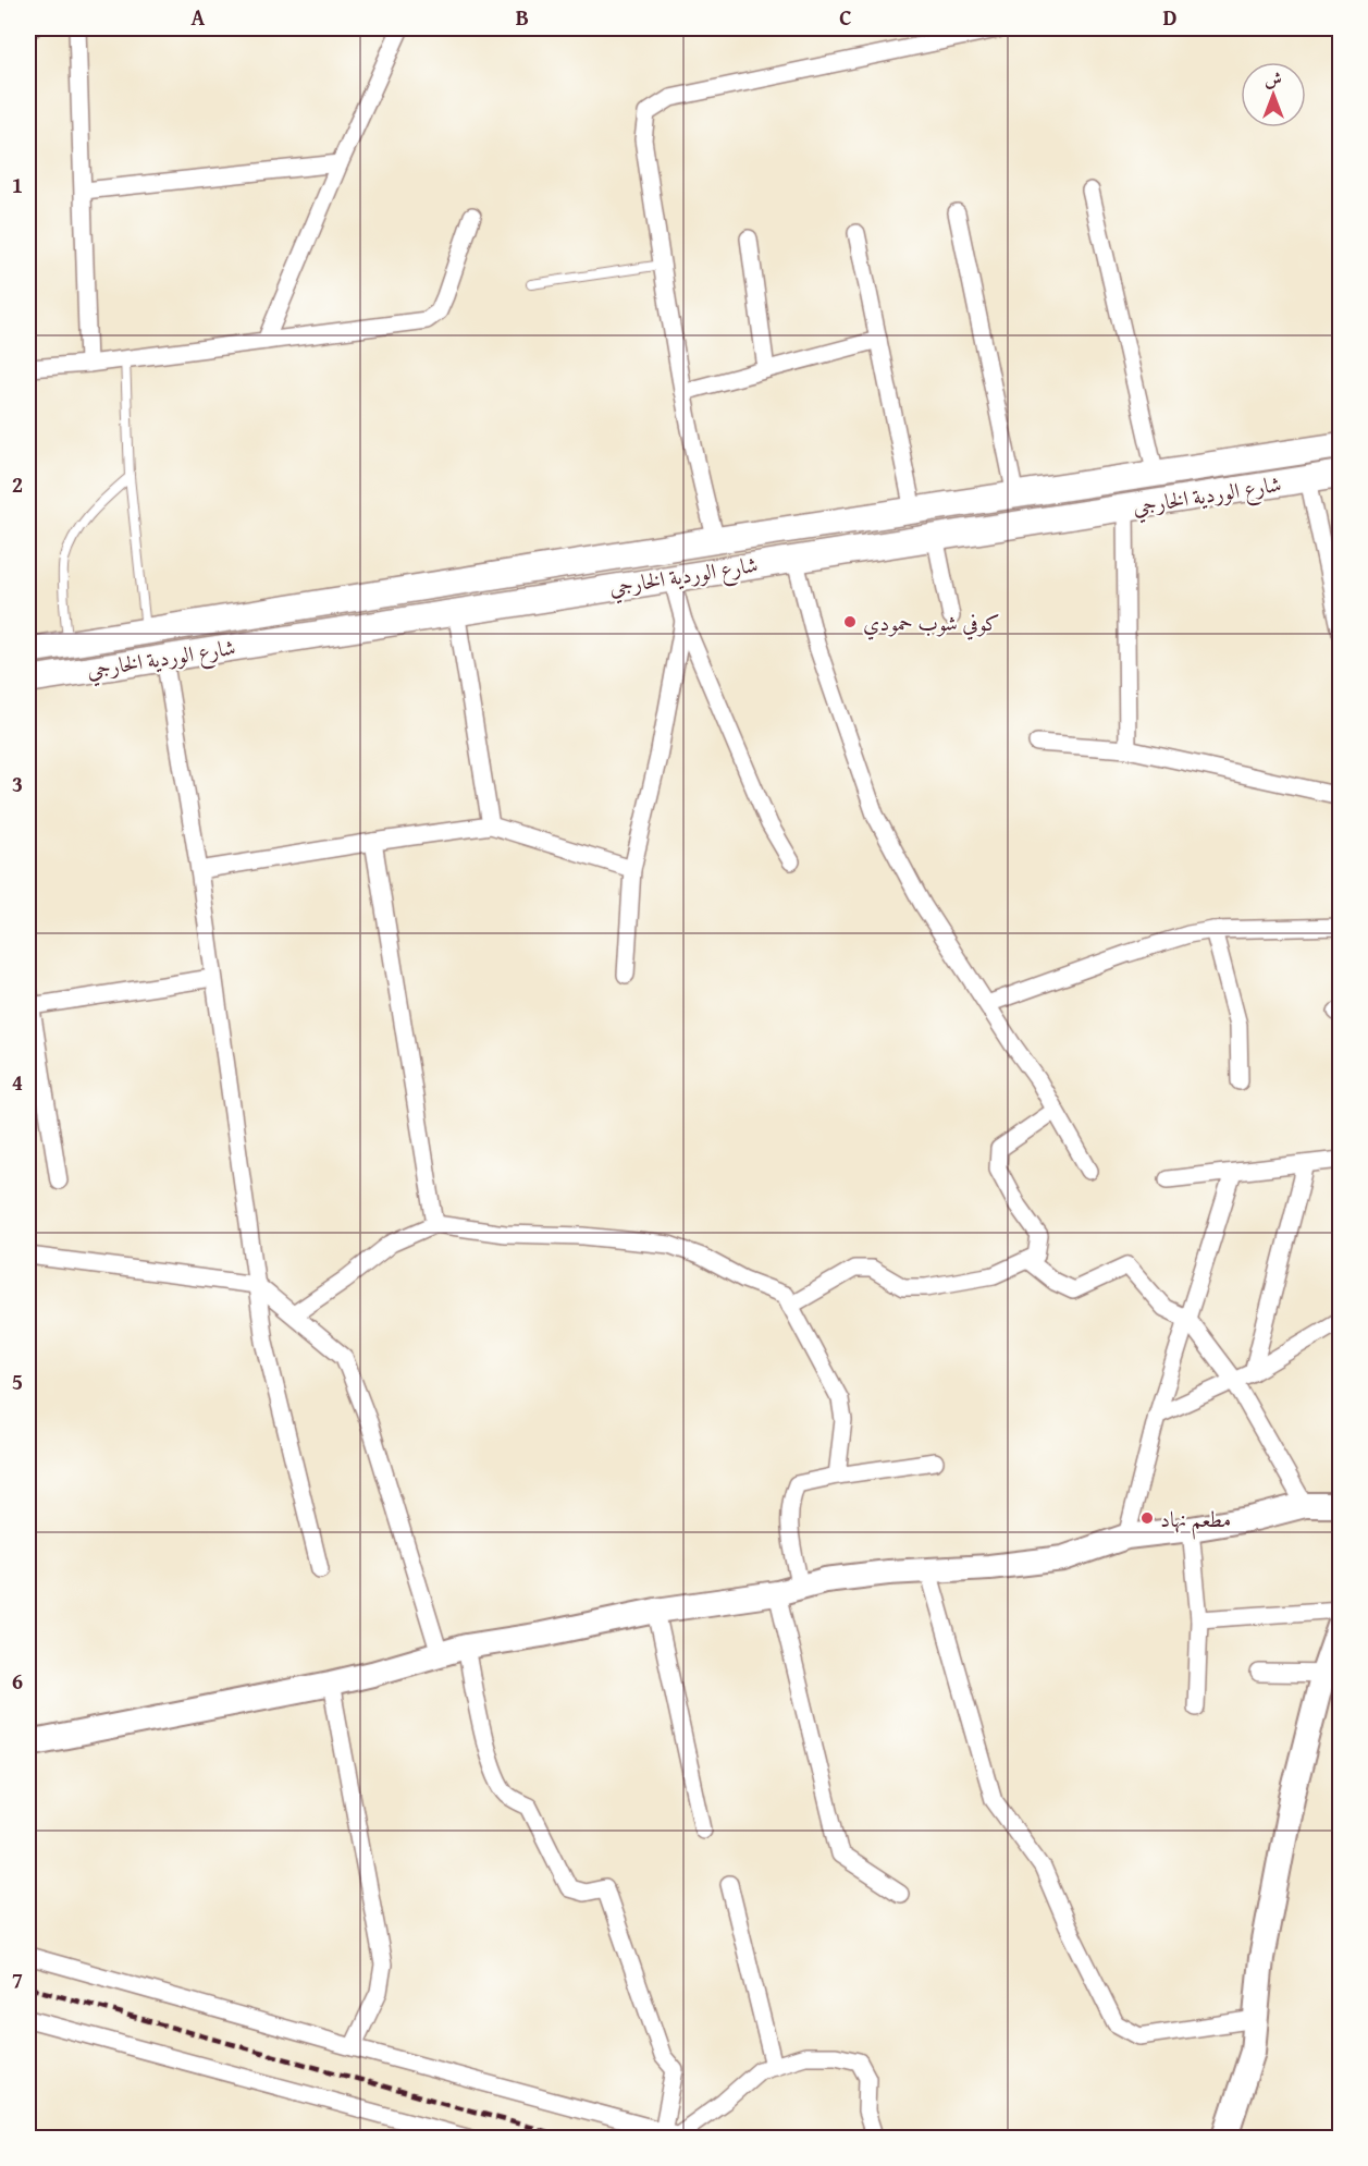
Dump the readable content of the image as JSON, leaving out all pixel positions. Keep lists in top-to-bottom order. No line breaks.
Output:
{"streets":{"main road":["شارع الوردية الخارجي"]},"places":["كوفي شوب حمودي","مطعم نهاد"],"north":"top","grid":{"columns":["A","B","C","D"],"rows":["1","2","3","4","5","6","7"]}}
